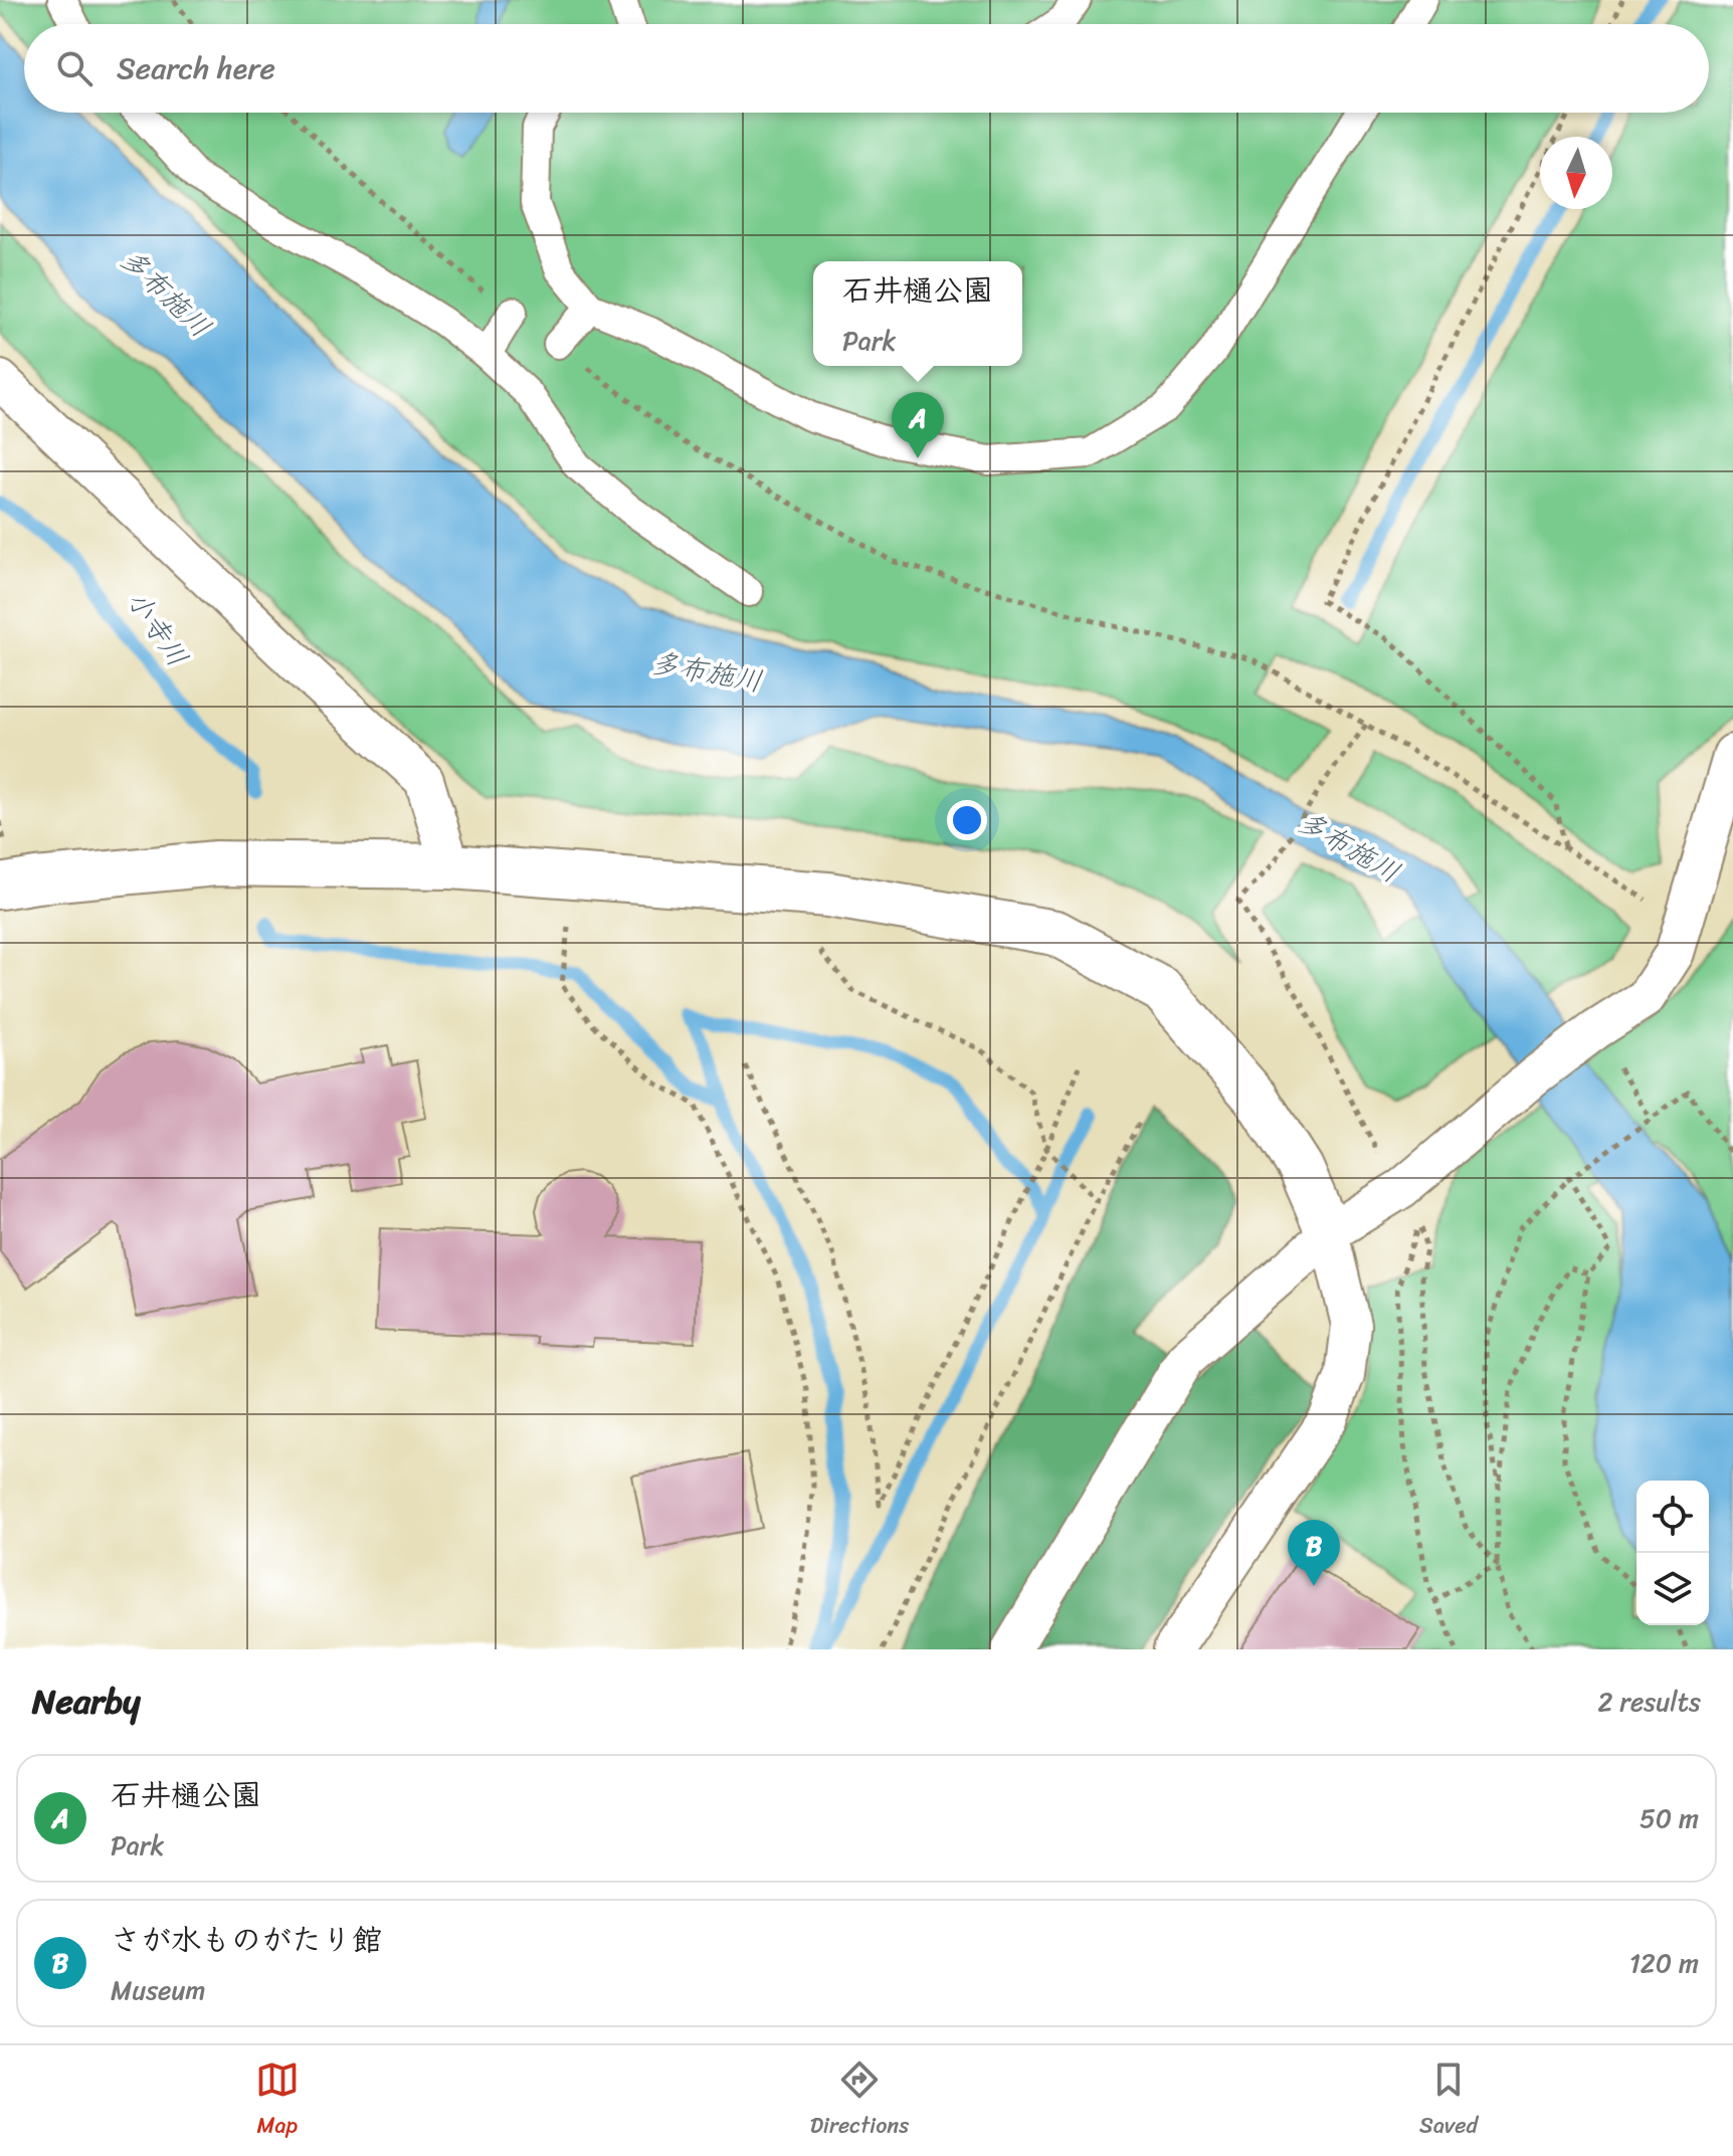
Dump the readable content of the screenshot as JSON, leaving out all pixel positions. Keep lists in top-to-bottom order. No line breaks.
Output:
{"water":["多布施川","小寺川"],"north":"bottom","page":{"search":"Search here","popup":["石井樋公園","Park"],"pins":["A","B"],"heading":["Nearby","2 results"],"list":[{"mark":"A","name":"石井樋公園","note":"Park","value":"50 m"},{"mark":"B","name":"さが水ものがたり館","note":"Museum","value":"120 m"}],"nav":["Map","Directions","Saved"]}}
